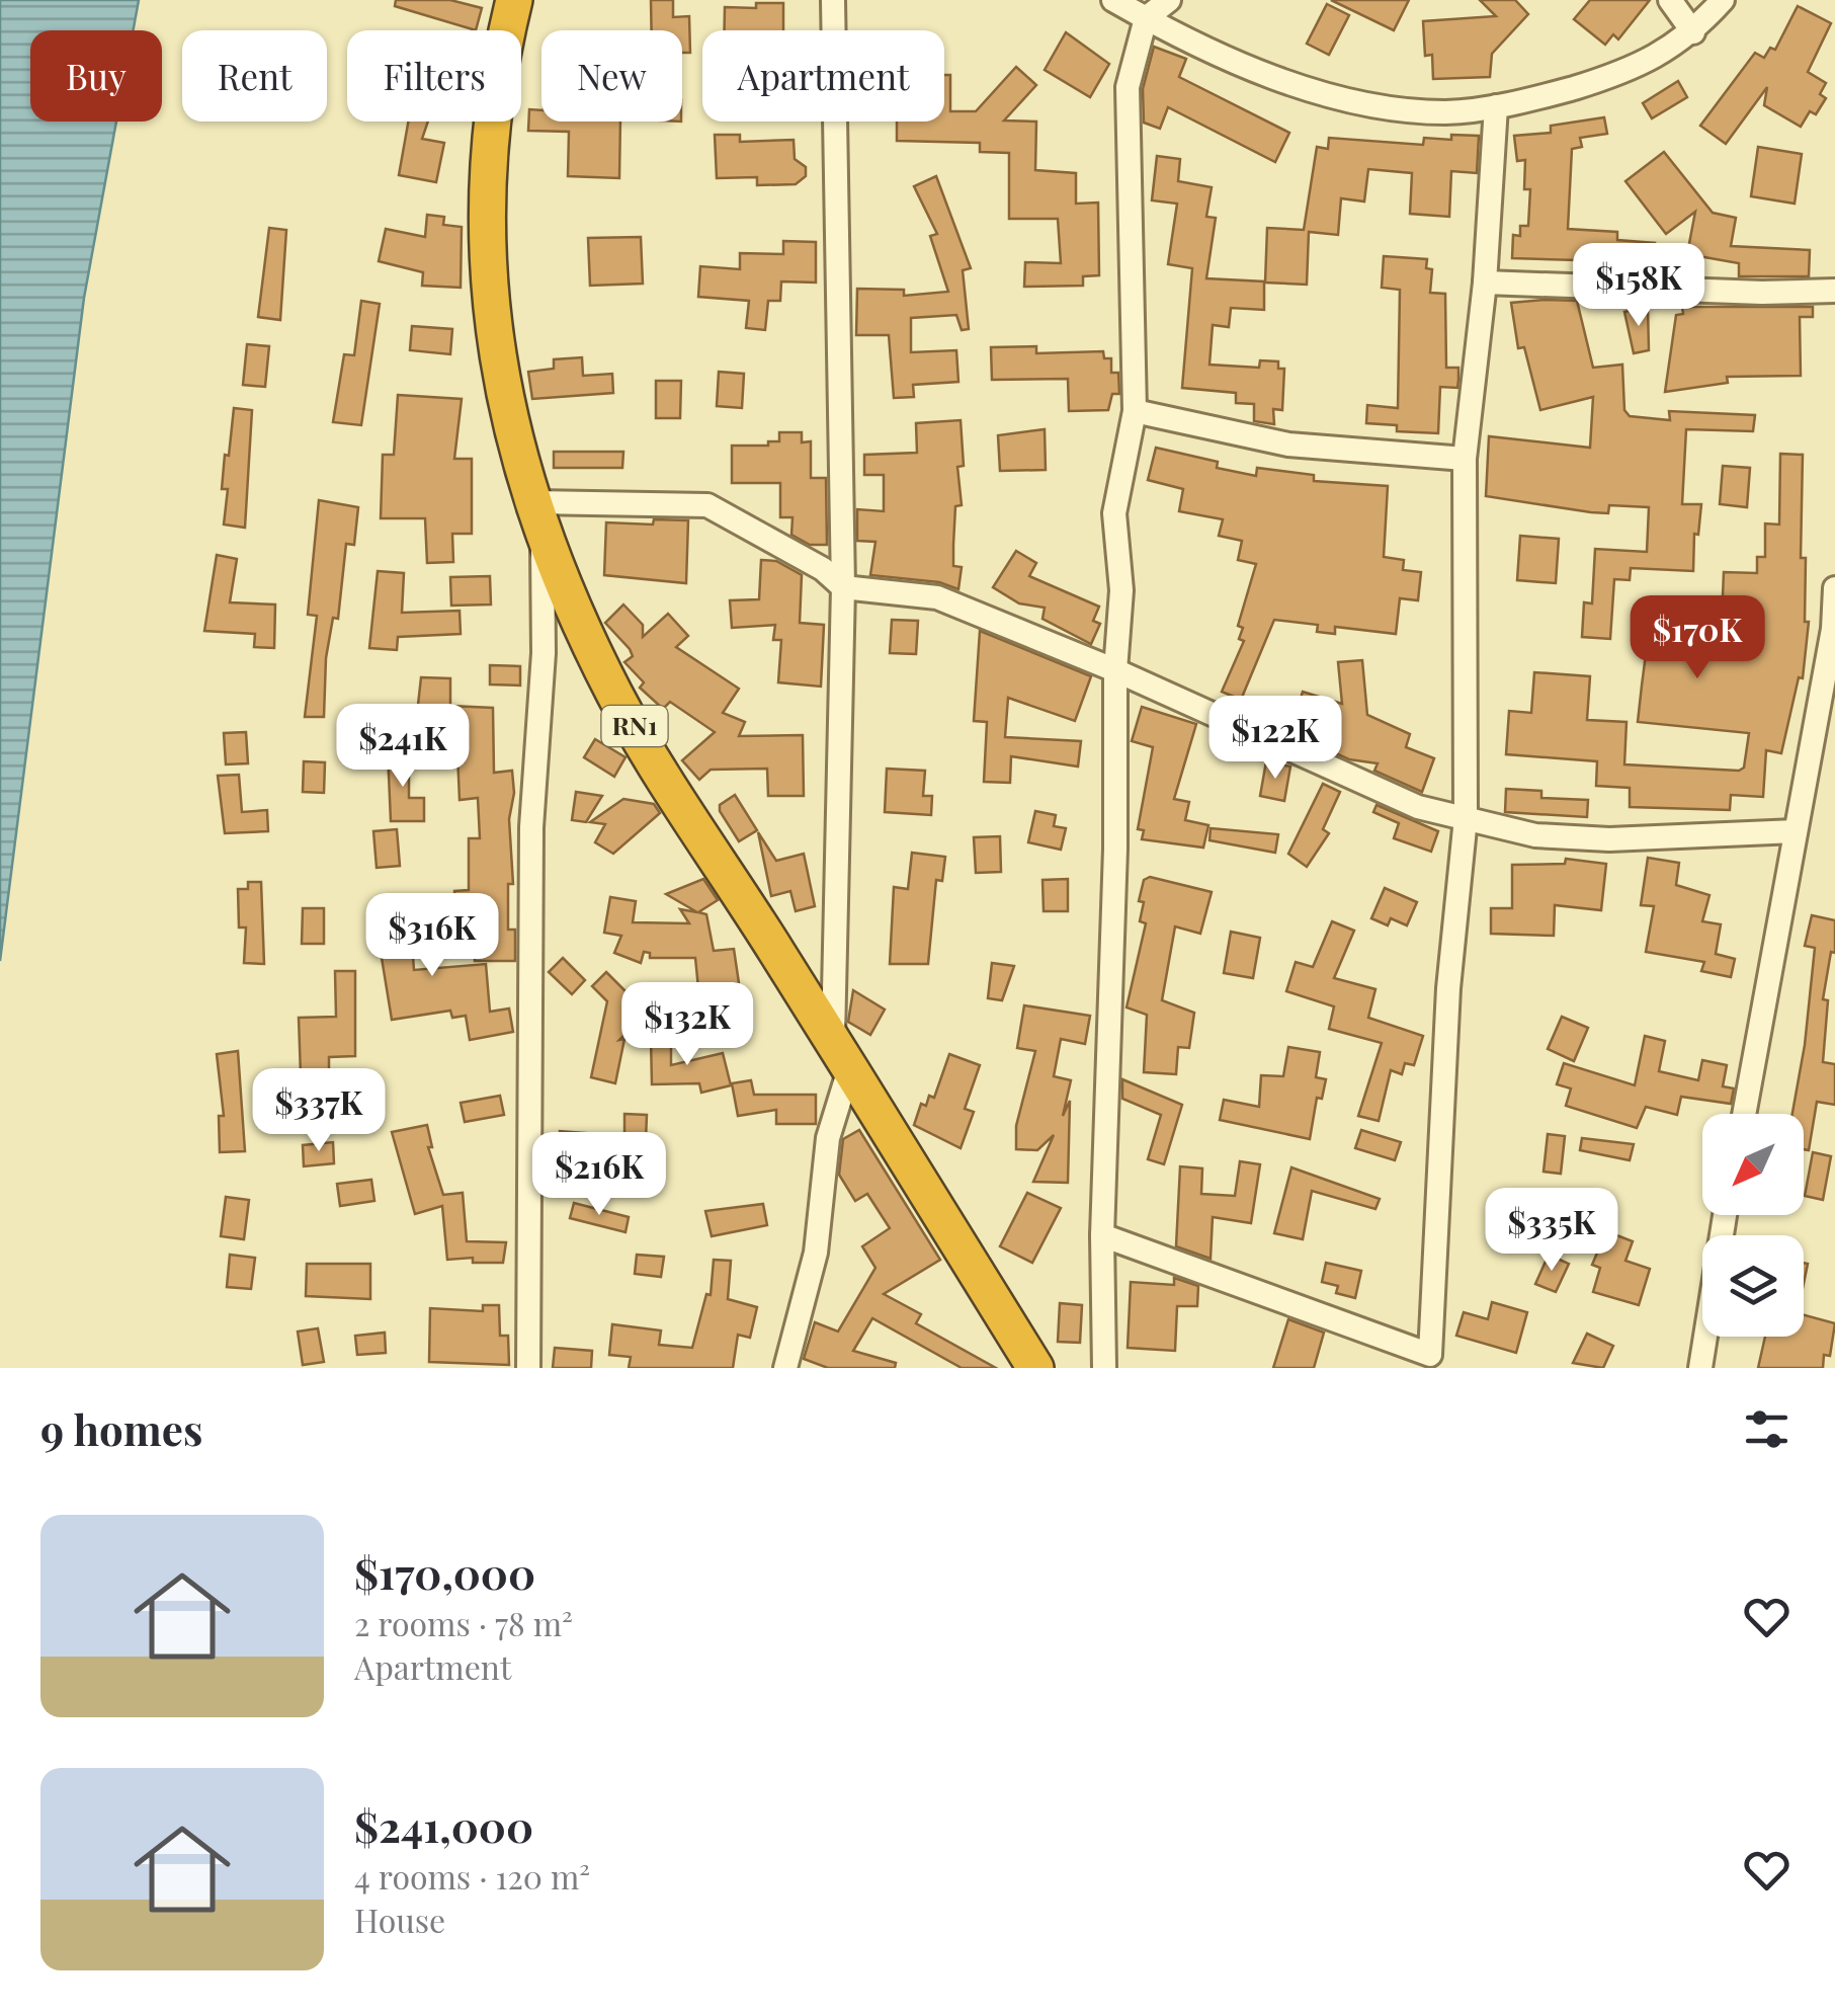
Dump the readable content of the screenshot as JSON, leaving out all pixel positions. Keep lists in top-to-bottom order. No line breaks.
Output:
{"streets":{"highway":["RN1"]},"north":"bottom left","page":{"chip":["Buy","Rent","Filters","New","Apartment"],"price":["$158K","$170K","$122K","$241K","$316K","$132K","$337K","$216K","$335K"],"heading":"9 homes","list":[{"name":"$170,000","note":"2 rooms · 78 m² · Apartment"},{"name":"$241,000","note":"4 rooms · 120 m² · House"}]}}
